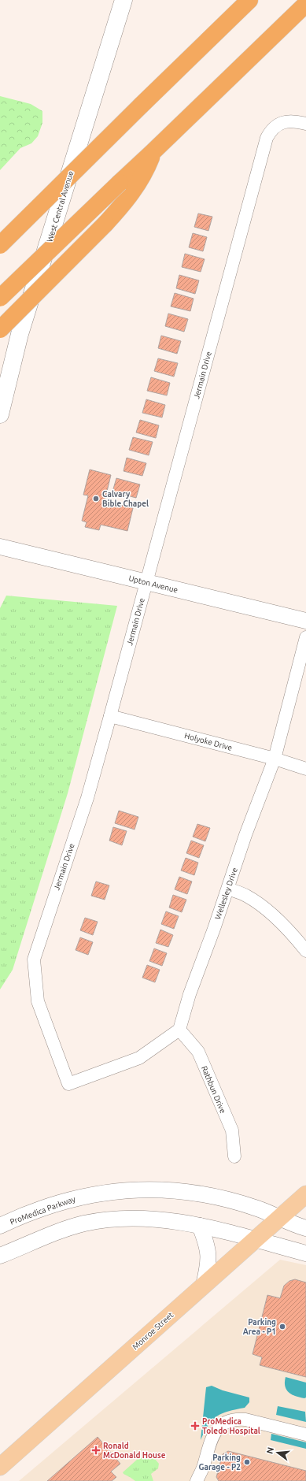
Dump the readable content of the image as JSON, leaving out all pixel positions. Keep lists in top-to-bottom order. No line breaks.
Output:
{"streets":{"main road":["West Central Avenue","Monroe Street"],"street":["Jermain Drive","Upton Avenue","Holyoke Drive","Wellesley Drive","Rathbun Drive","ProMedica Parkway"]},"crossings":[["Jermain Drive","Upton Avenue"],["Jermain Drive","Holyoke Drive"],["Jermain Drive","Wellesley Drive"],["Jermain Drive","Rathbun Drive"],["Holyoke Drive","Wellesley Drive"],["Wellesley Drive","Rathbun Drive"],["ProMedica Parkway","Monroe Street"]],"places":{"other":["Calvary Bible Chapel","Parking Area - P1","Parking Garage - P2"],"health":["ProMedica Toledo Hospital","Ronald McDonald House"]},"north":"left"}
